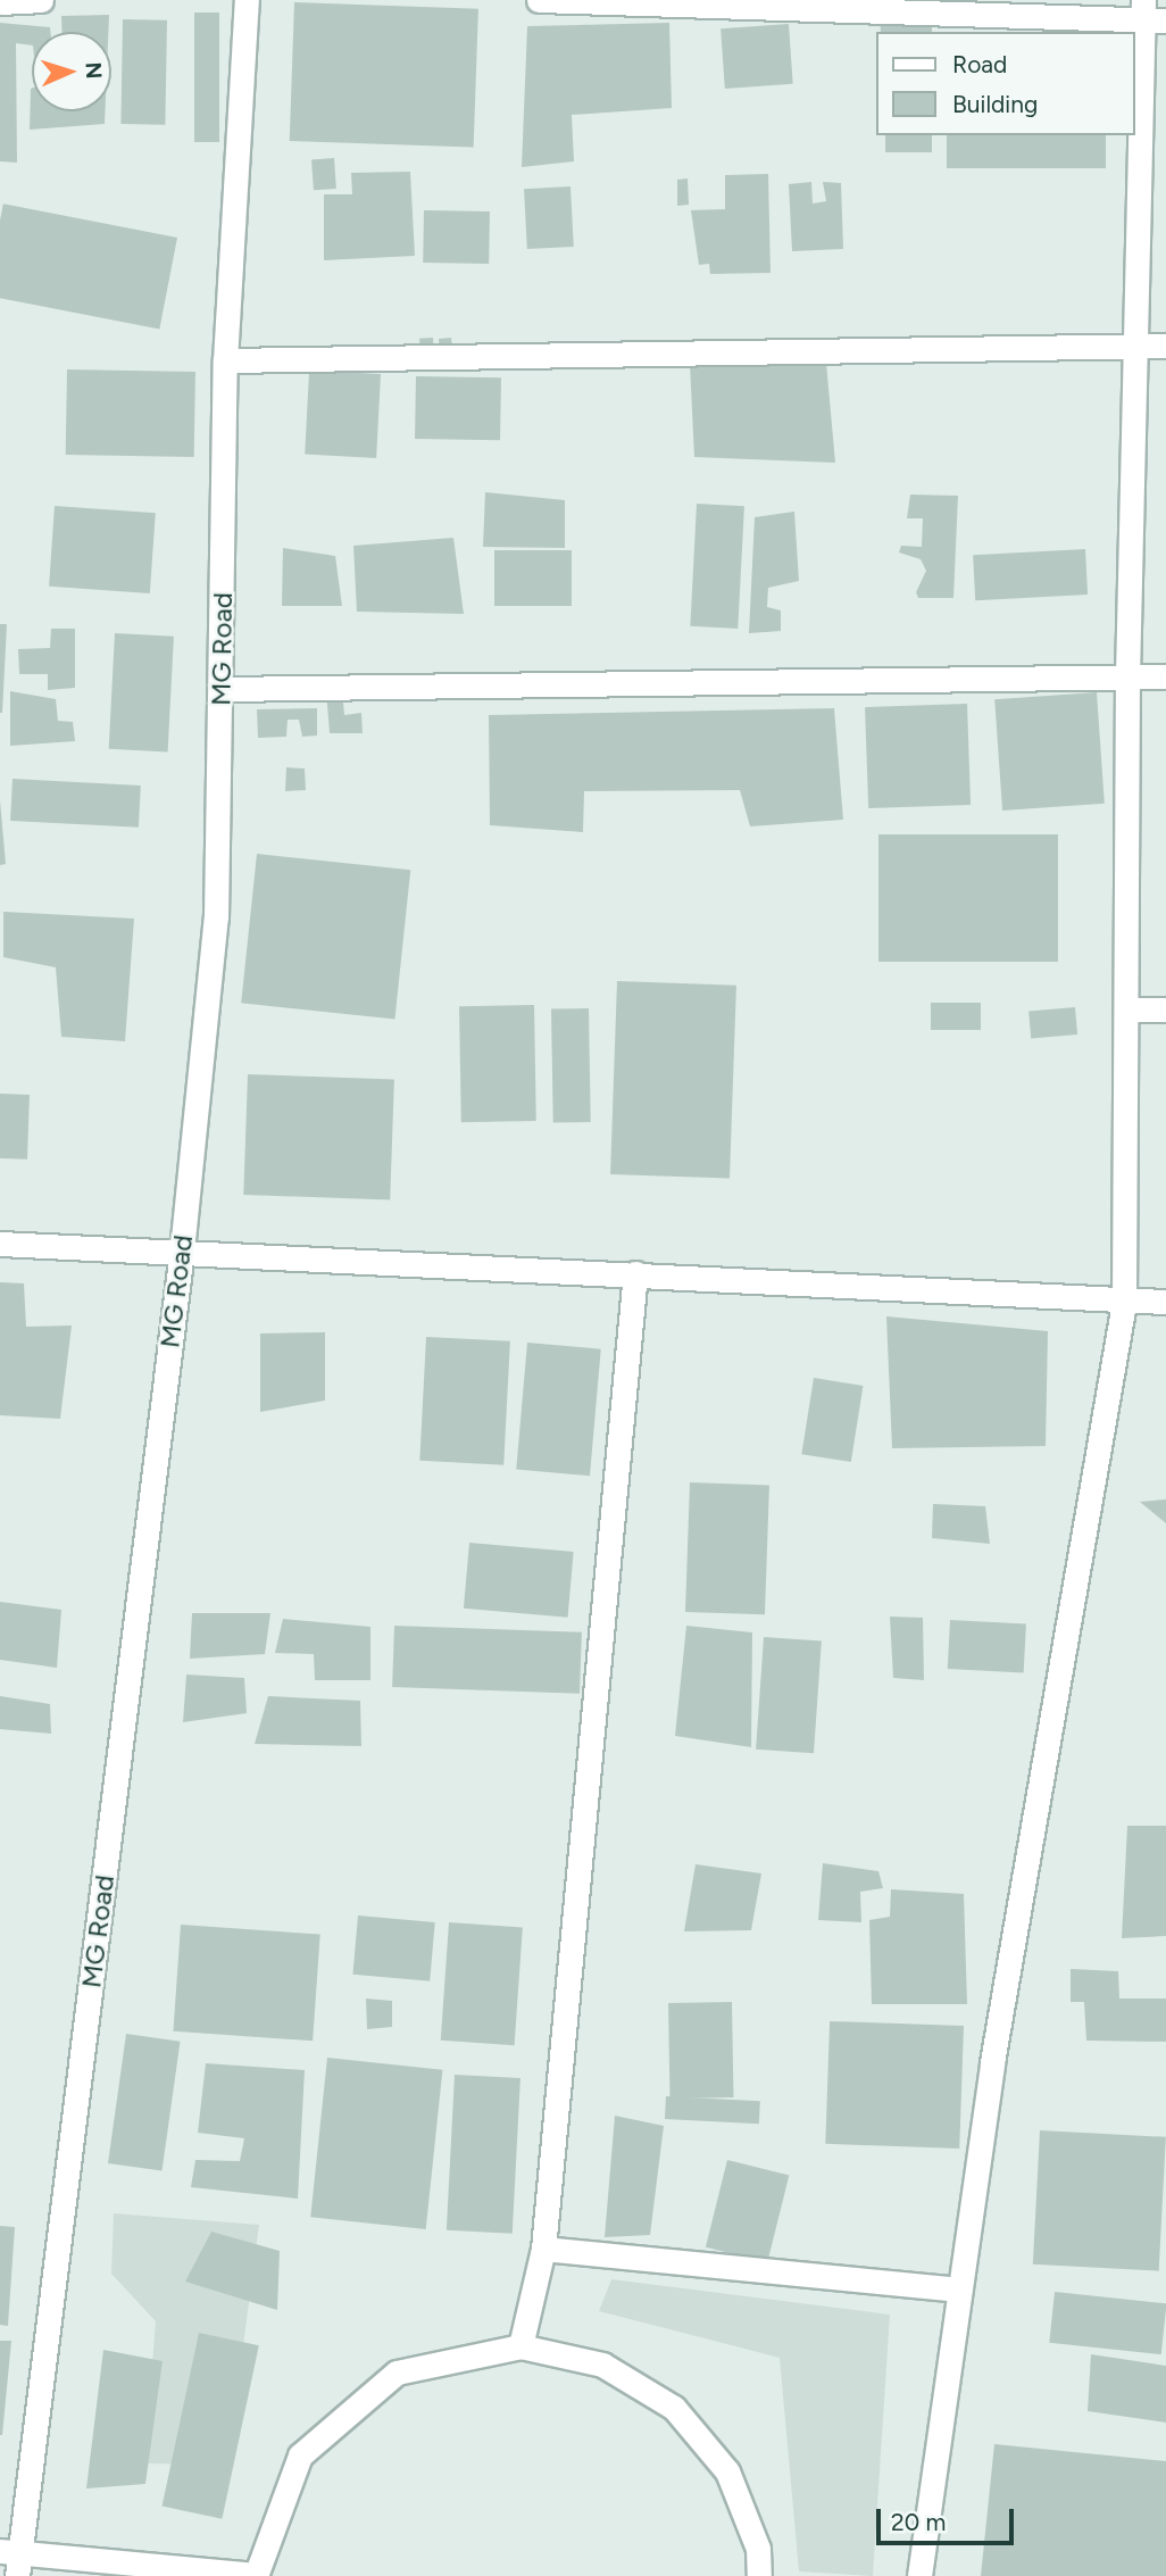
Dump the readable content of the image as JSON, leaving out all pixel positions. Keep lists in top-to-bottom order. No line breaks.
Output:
{"streets":{"street":["MG Road"]},"legend":["Road","Building"],"scale_bar":"20 m","north":"right"}
